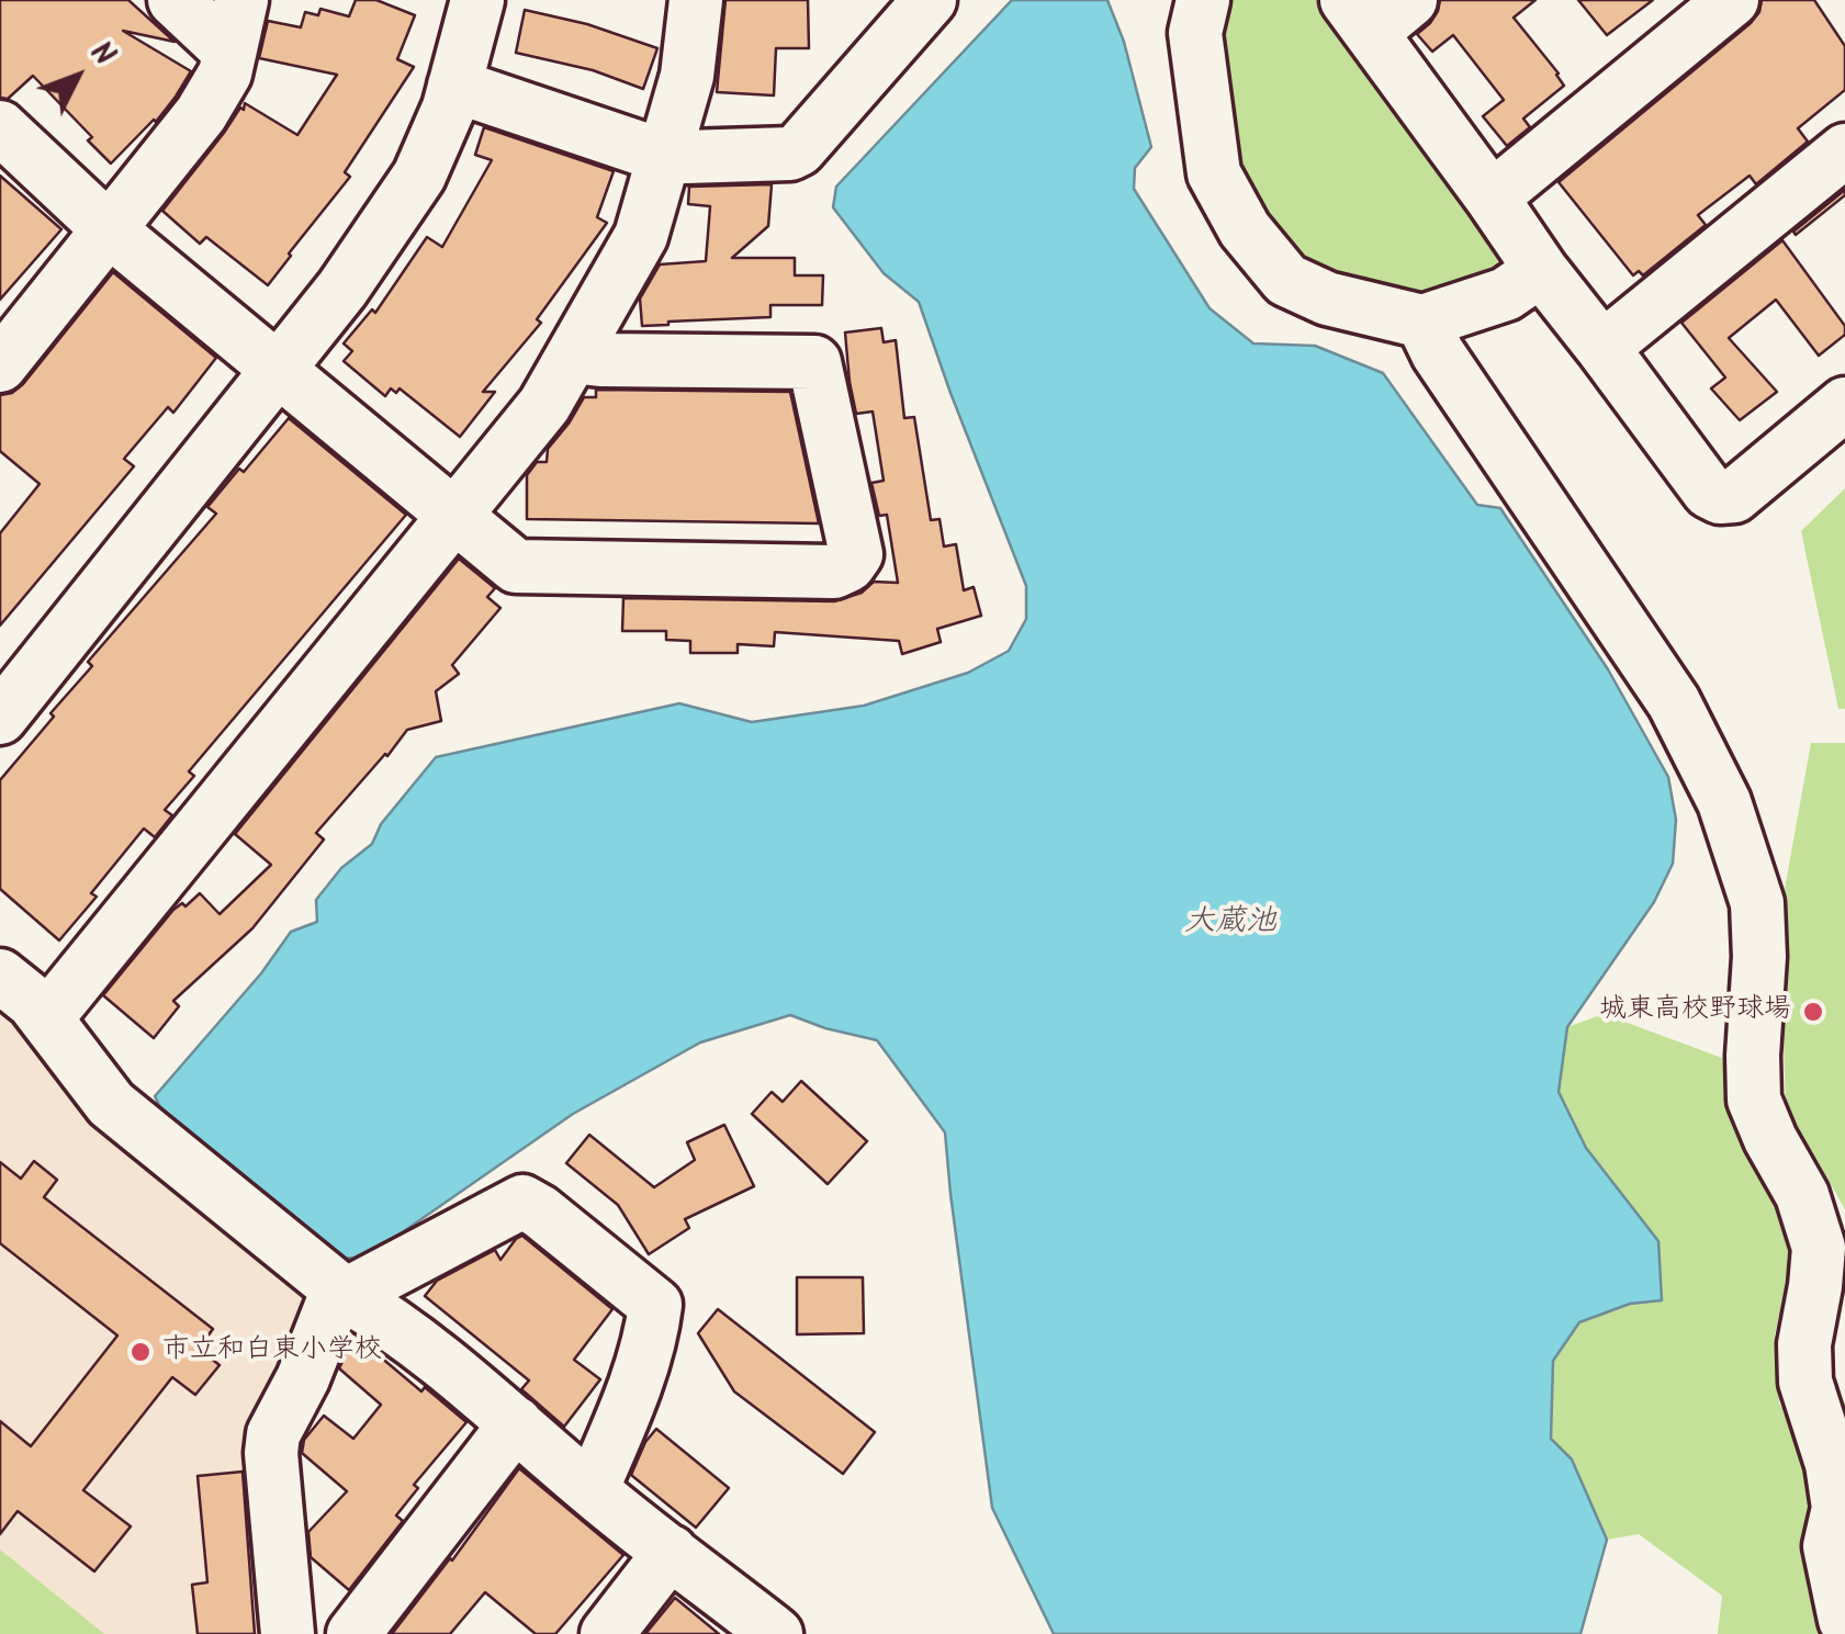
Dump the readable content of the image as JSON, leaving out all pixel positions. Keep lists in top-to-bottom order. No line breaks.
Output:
{"water":["大蔵池"],"places":["城東高校野球場","市立和白東小学校"],"north":"top right"}
